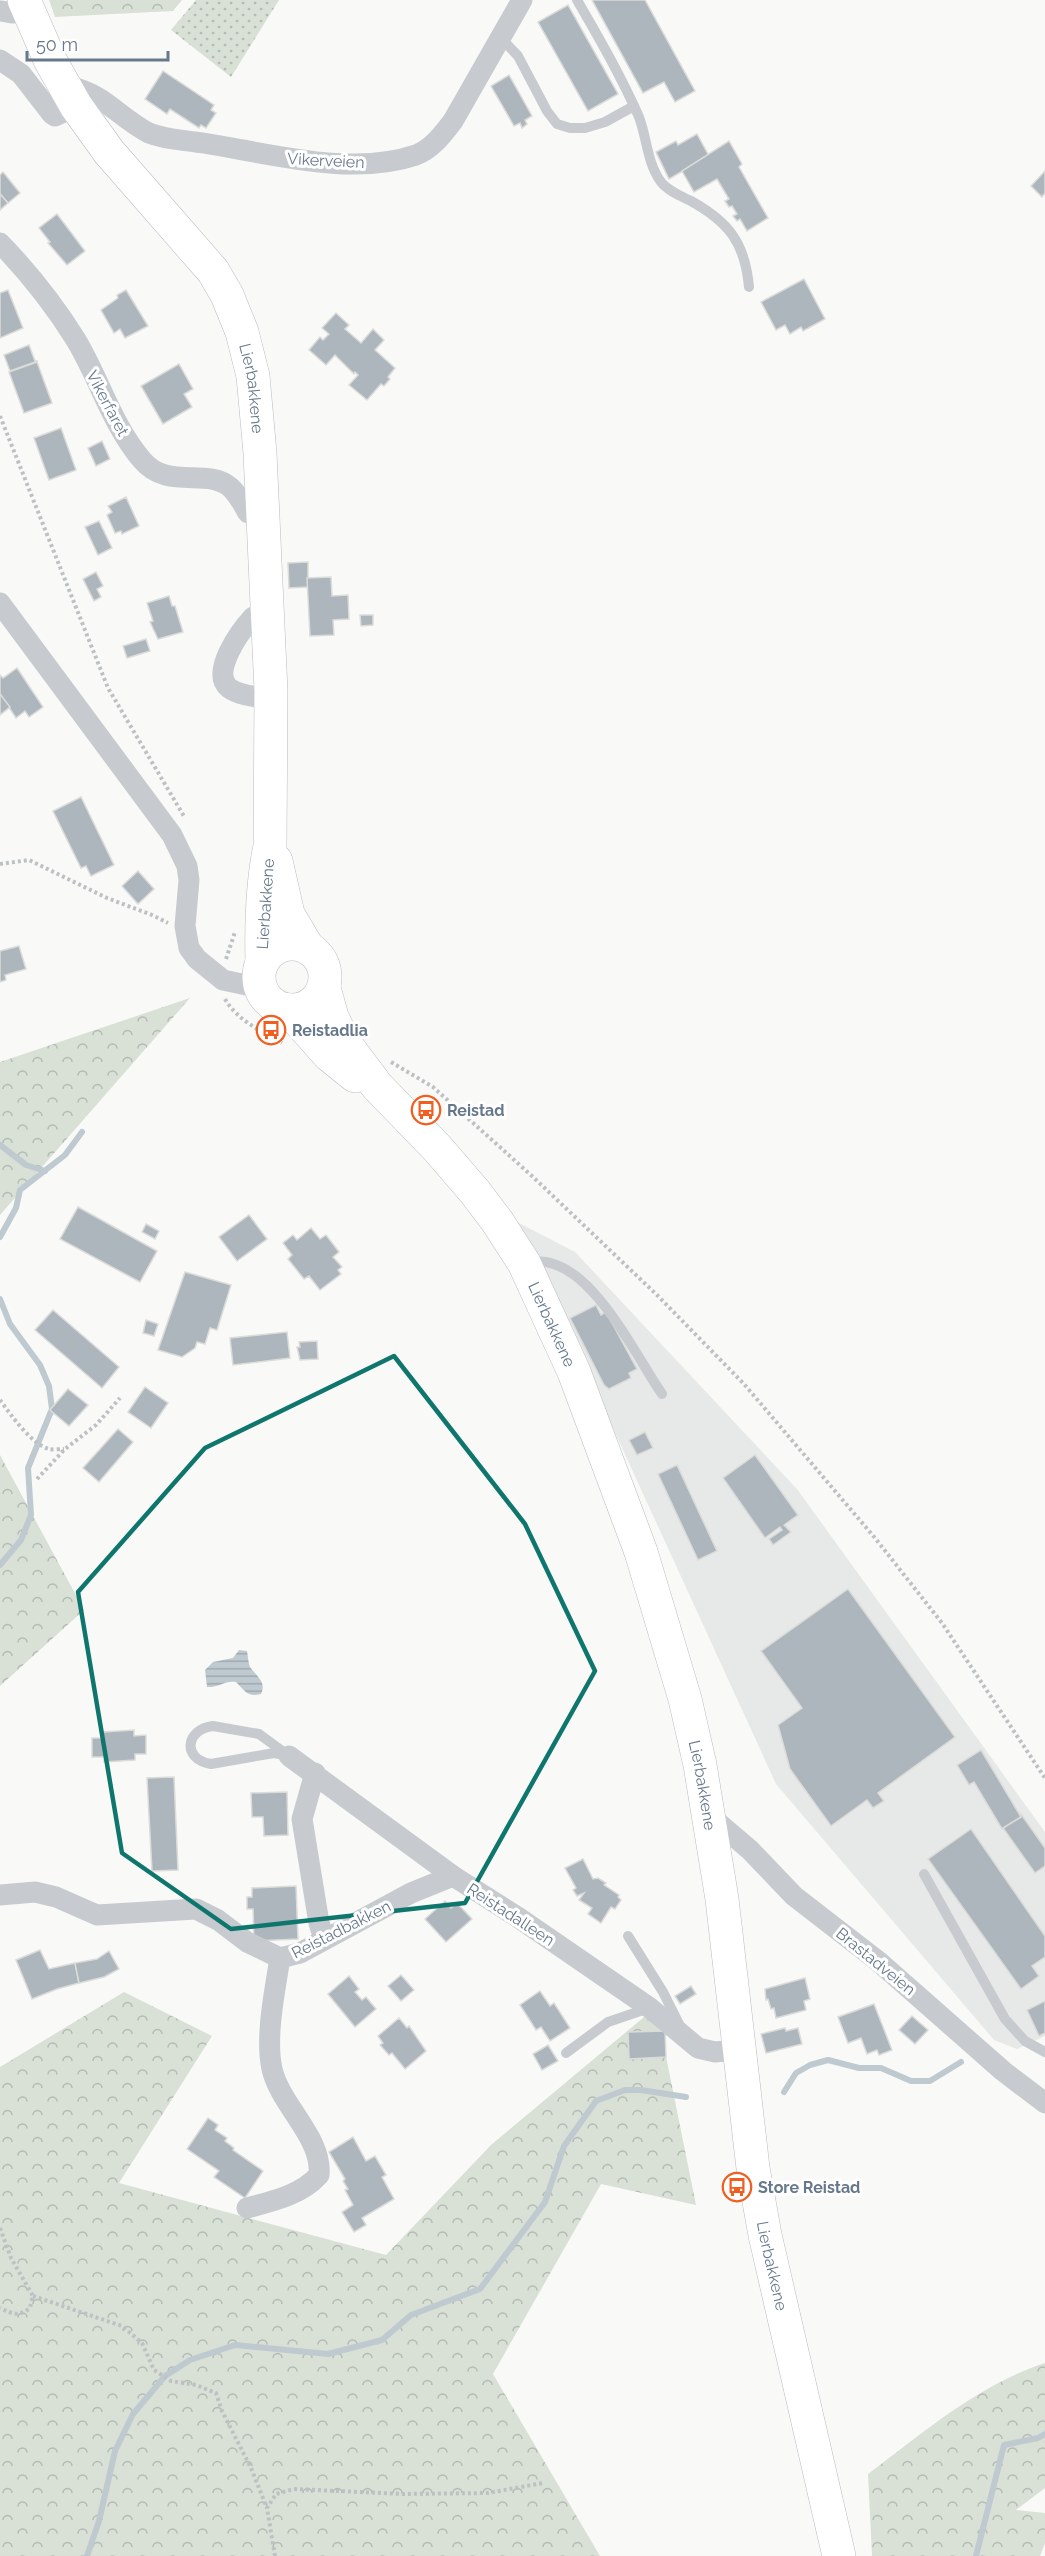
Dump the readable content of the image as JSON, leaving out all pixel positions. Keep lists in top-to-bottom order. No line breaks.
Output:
{"streets":{"main road":["Lierbakkene"],"street":["Vikerveien","Vikerfaret","Reistadalleen","Reistadbakken","Brastadveien"]},"crossings":[["Vikerveien","Lierbakkene"],["Lierbakkene","Reistadalleen"],["Lierbakkene","Brastadveien"],["Reistadalleen","Reistadbakken"]],"places":{"bus stop":["Reistadlia","Reistad","Store Reistad"]},"scale_bar":"50 m"}
